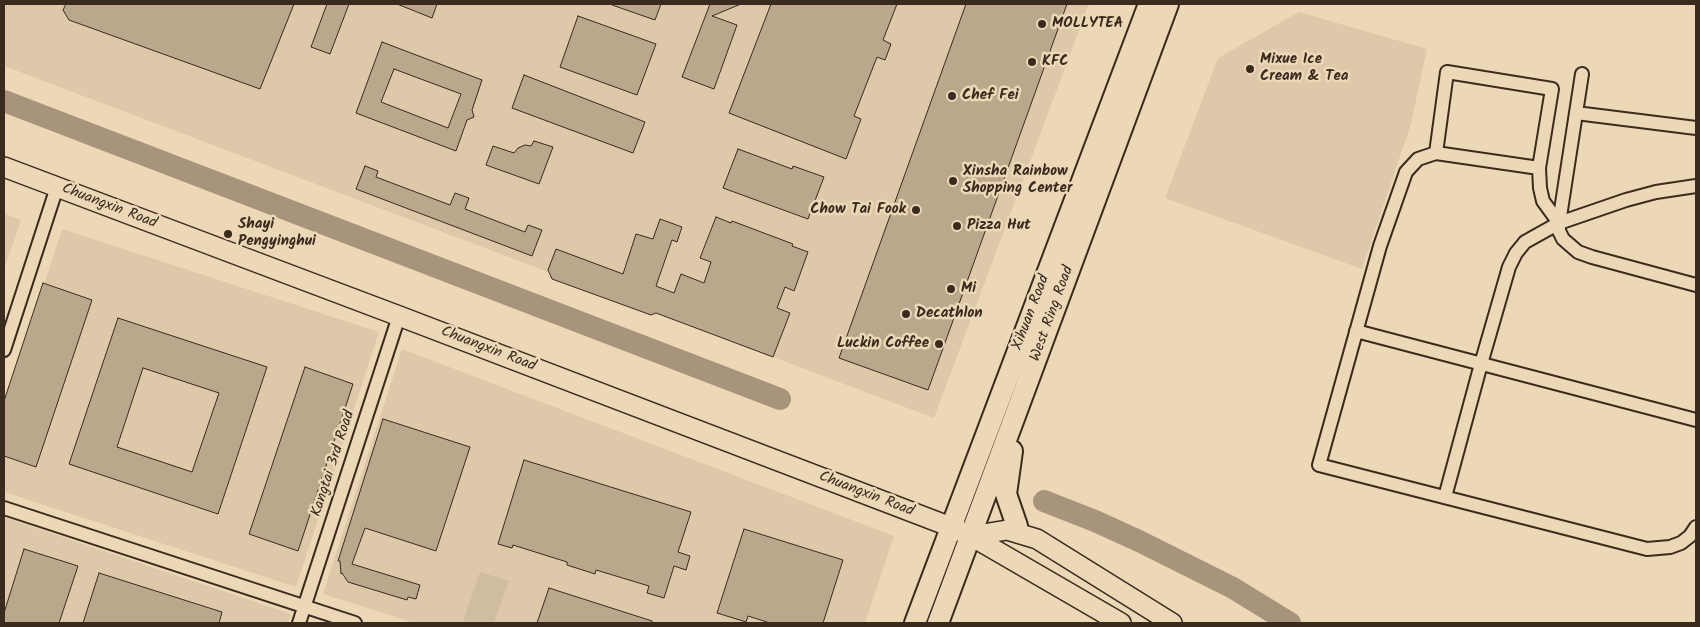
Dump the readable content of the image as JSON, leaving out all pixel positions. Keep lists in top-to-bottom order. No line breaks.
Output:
{"streets":{"main road":["Xihuan Road","West Ring Road"],"street":["Chuangxin Road","Kangtai 3rd Road"]},"crossings":[["Chuangxin Road","Xihuan Road"],["Chuangxin Road","West Ring Road"],["Chuangxin Road","Kangtai 3rd Road"]],"places":["MOLLYTEA","KFC","Mixue Ice Cream & Tea","Chef Fei","Xinsha Rainbow Shopping Center","Chow Tai Fook","Pizza Hut","Shayi Pengyinghui","Mi","Decathlon","Luckin Coffee"]}
